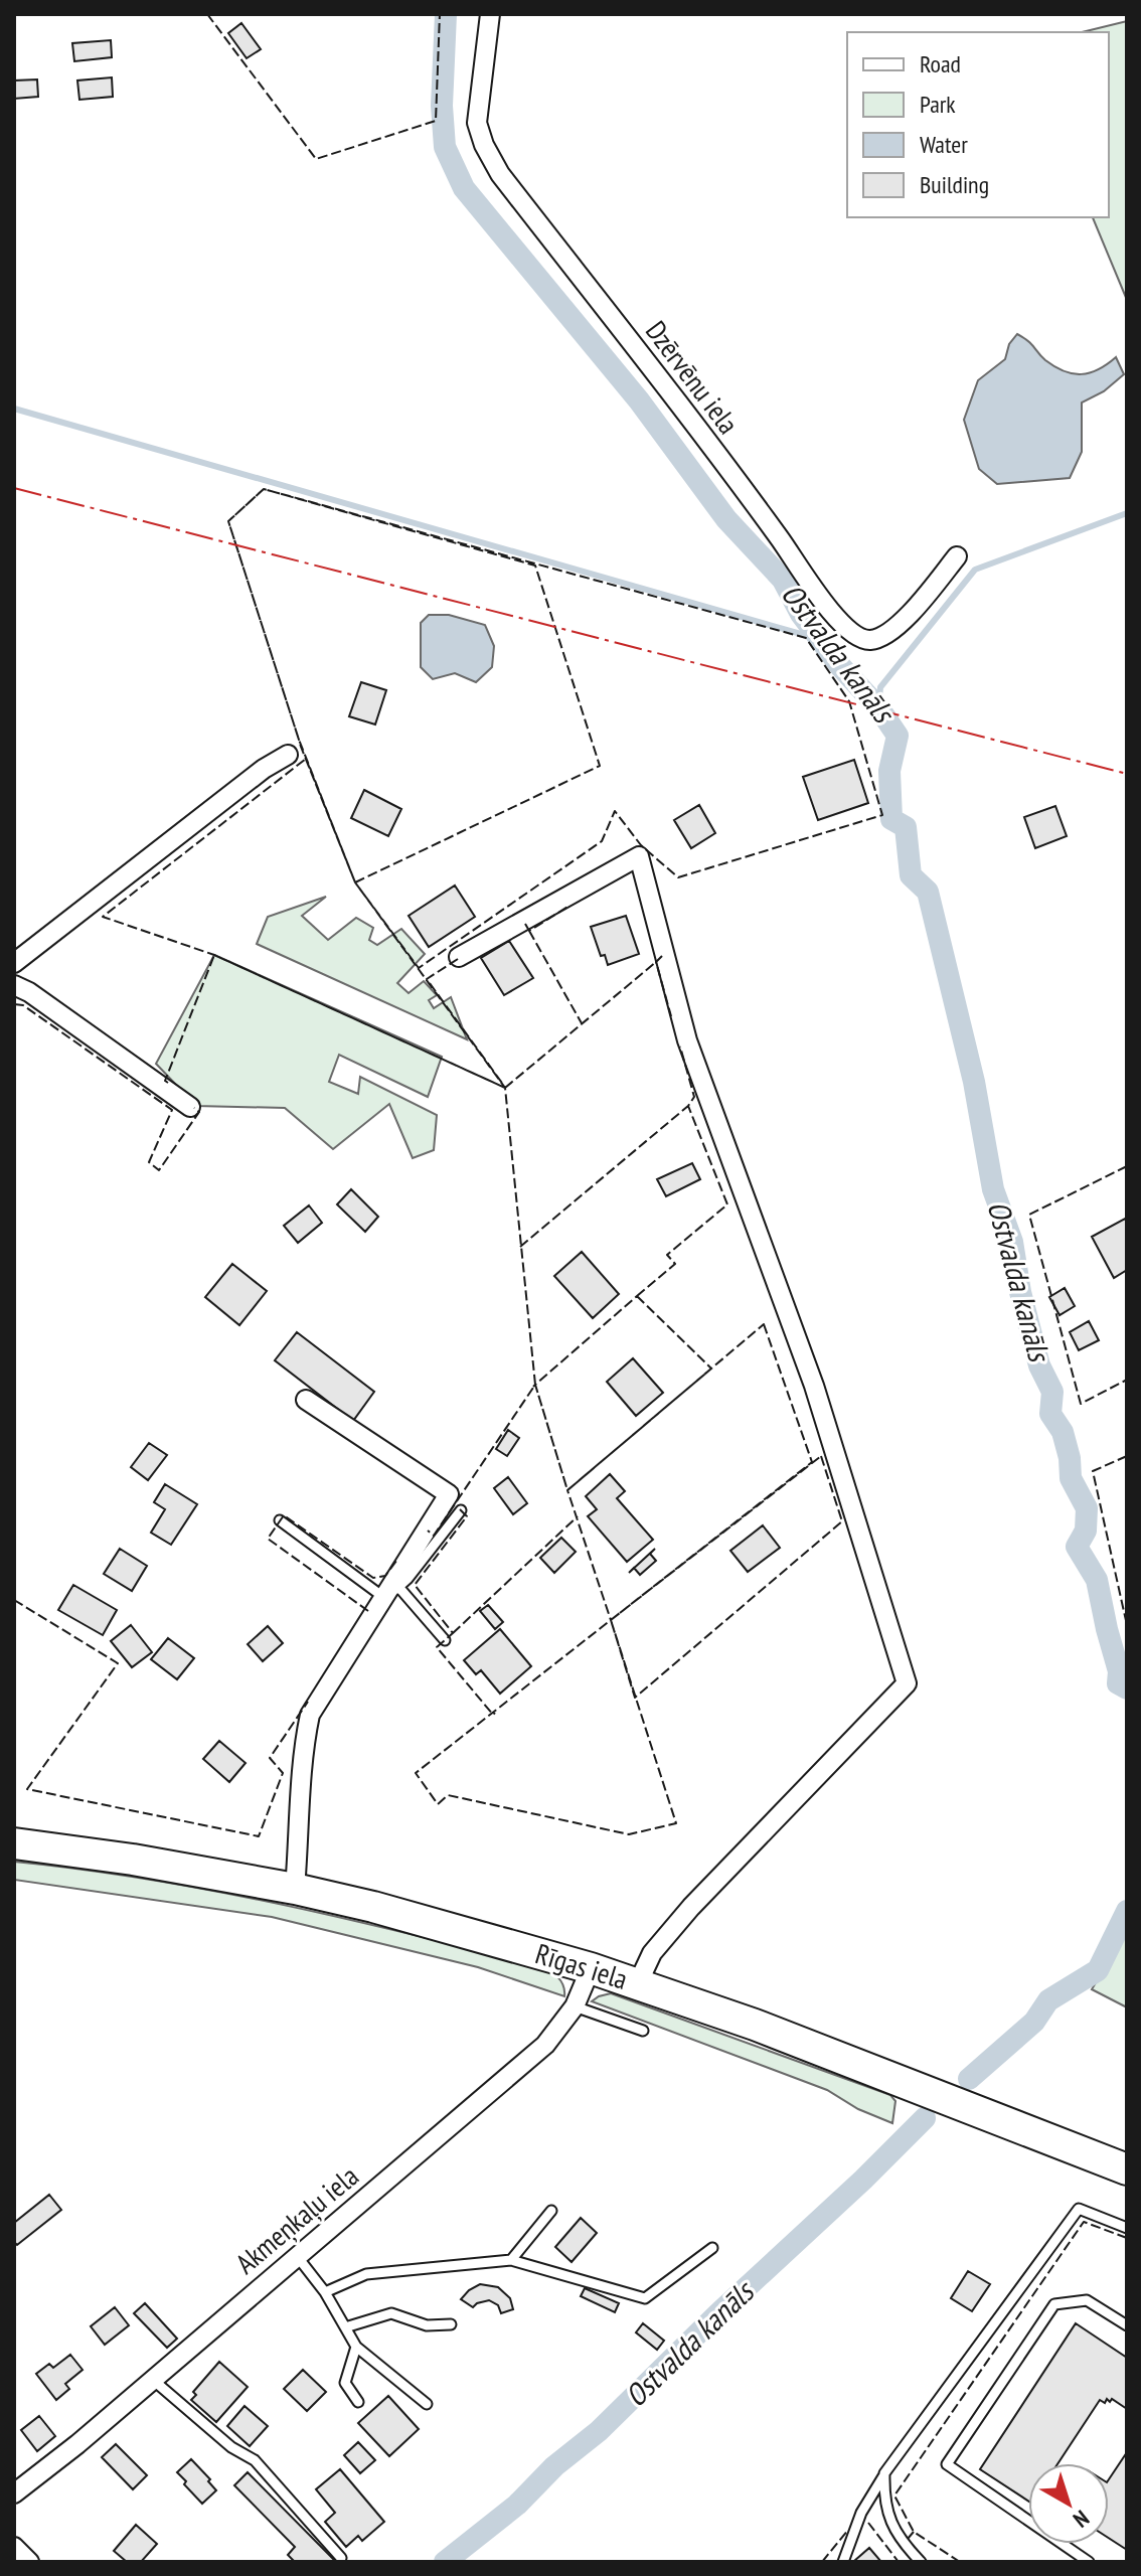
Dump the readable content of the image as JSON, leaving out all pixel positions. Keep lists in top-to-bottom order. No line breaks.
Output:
{"streets":{"main road":["Rīgas iela"],"street":["Dzērvēnu iela","Akmeņkaļu iela"]},"crossings":[["Rīgas iela","Akmeņkaļu iela"]],"water":["Ostvalda kanāls"],"legend":["Road","Park","Water","Building"],"north":"bottom right"}
